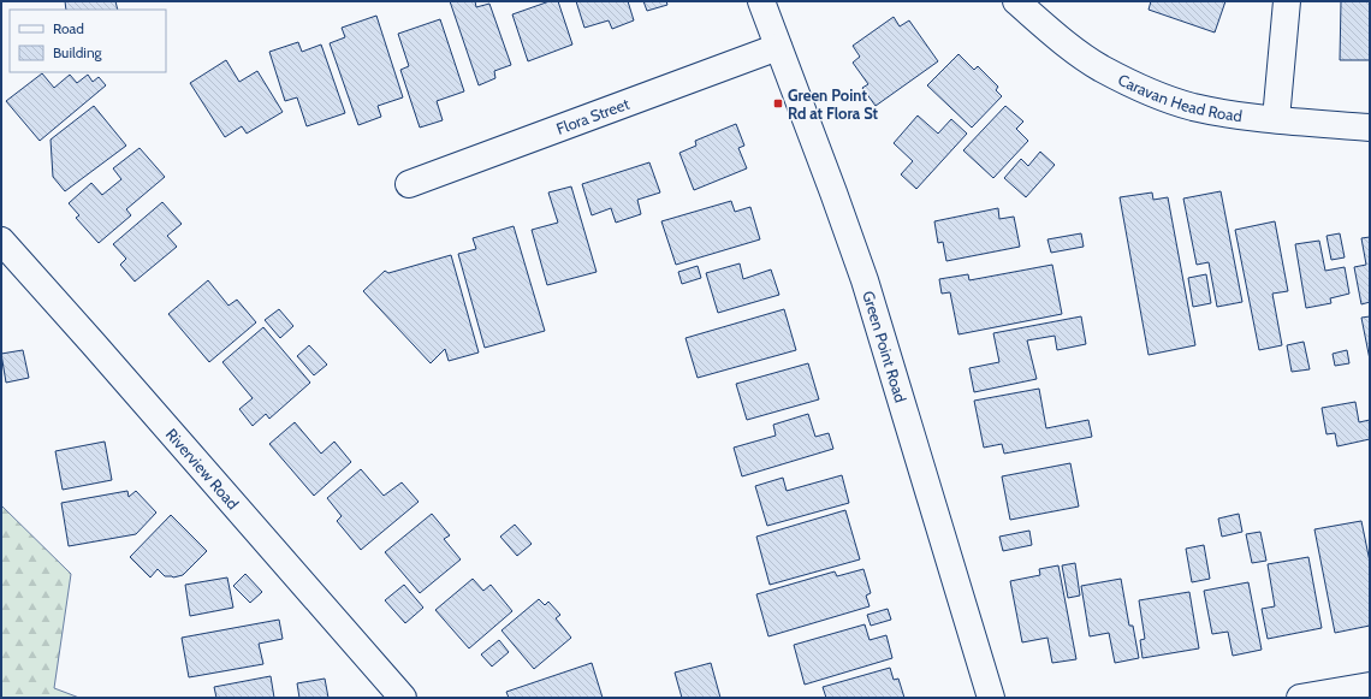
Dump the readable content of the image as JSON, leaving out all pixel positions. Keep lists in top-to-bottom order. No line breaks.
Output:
{"streets":{"street":["Caravan Head Road","Flora Street","Green Point Road","Riverview Road"]},"crossings":[["Flora Street","Green Point Road"]],"places":{"transit":["Green Point Rd at Flora St"]},"legend":["Road","Building"]}
